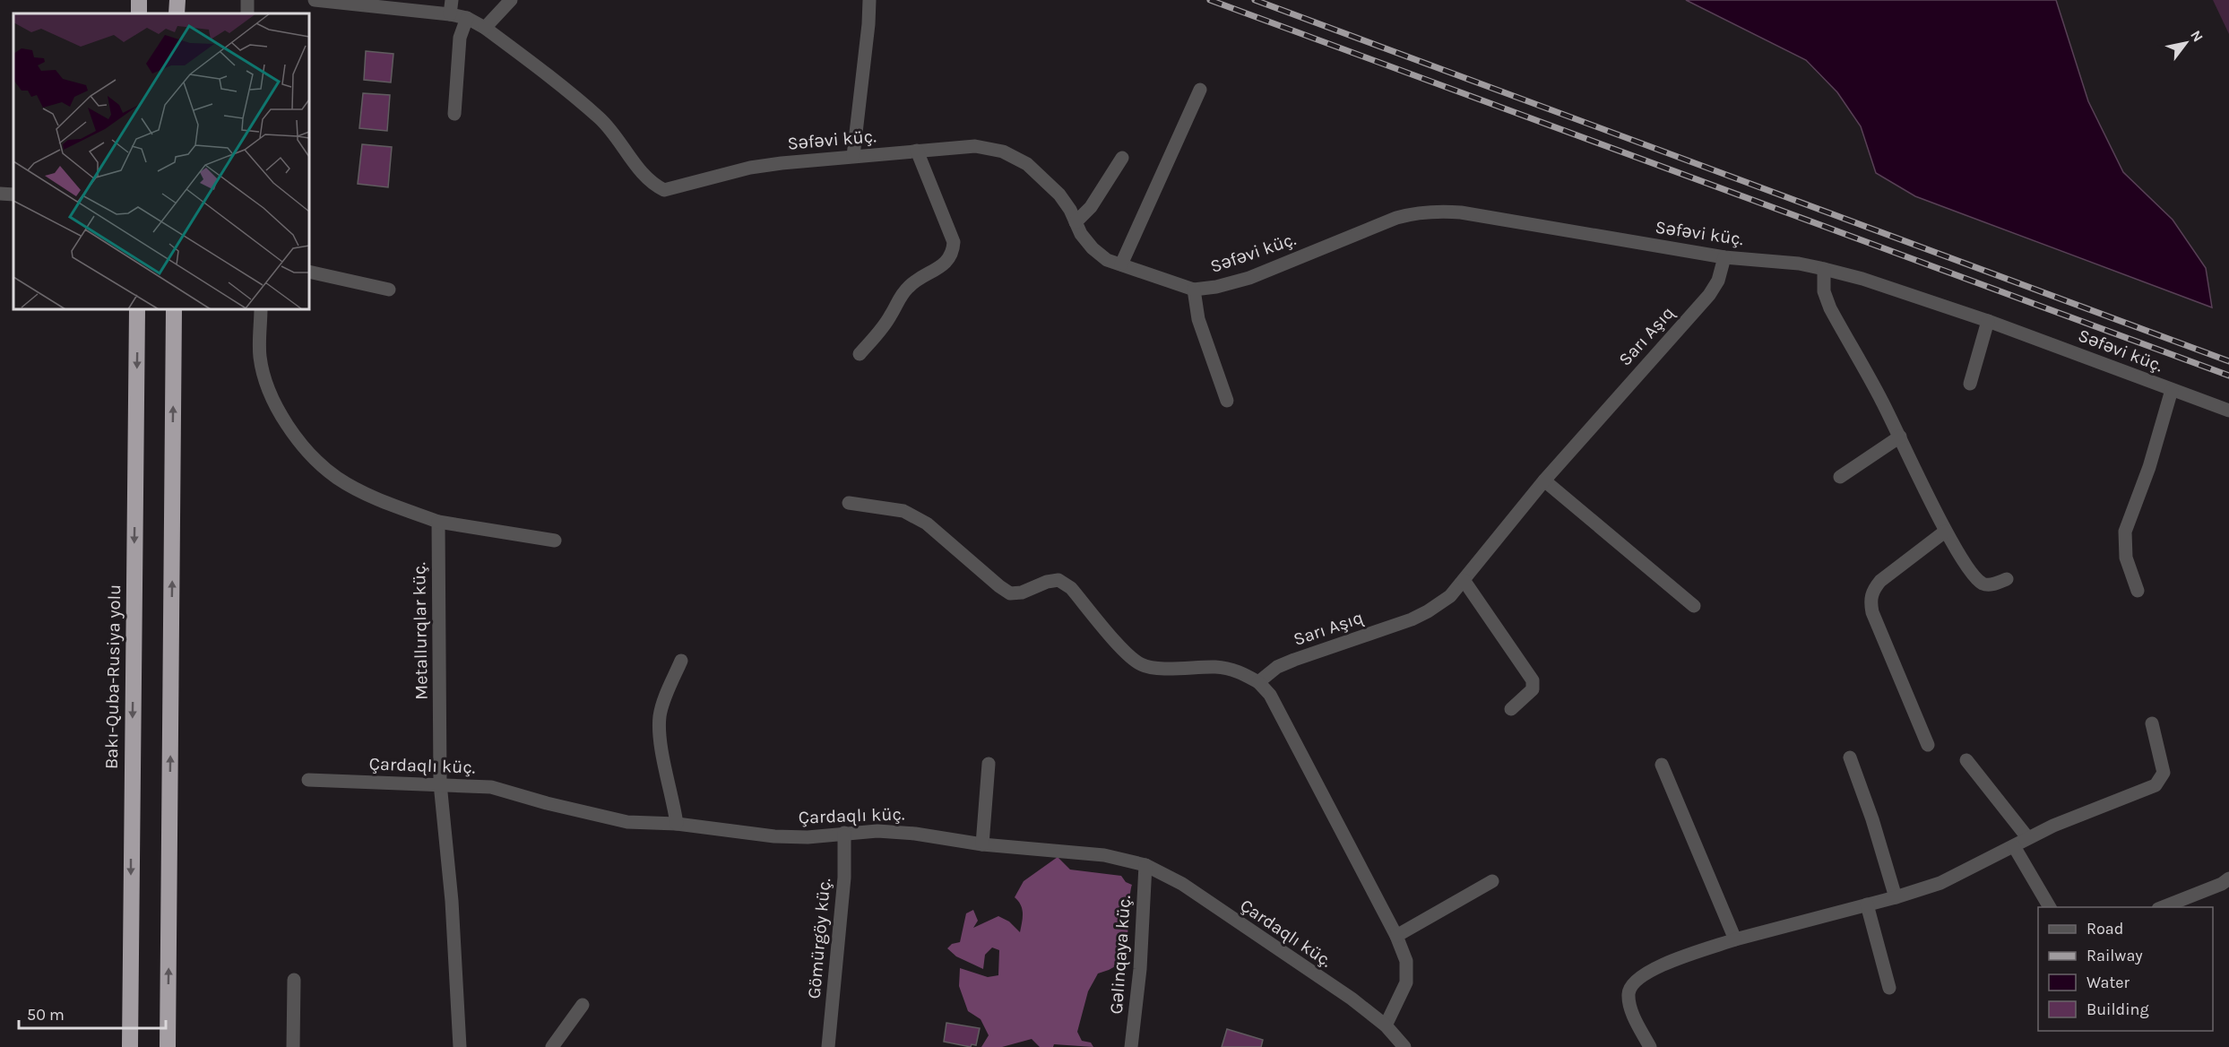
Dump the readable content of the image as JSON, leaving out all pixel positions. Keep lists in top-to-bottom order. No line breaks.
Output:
{"streets":{"highway":["Bakı-Quba-Rusiya yolu"],"street":["Səfəvi küç.","Sarı Aşıq","Metallurqlar küç.","Çardaqlı küç.","Gömürgöy küç.","Gəlinqaya küç."]},"crossings":[["Səfəvi küç.","Sarı Aşıq"],["Metallurqlar küç.","Çardaqlı küç."],["Çardaqlı küç.","Gömürgöy küç."],["Çardaqlı küç.","Gəlinqaya küç."]],"legend":["Road","Railway","Water","Building"],"scale_bar":"50 m","north":"top right"}
